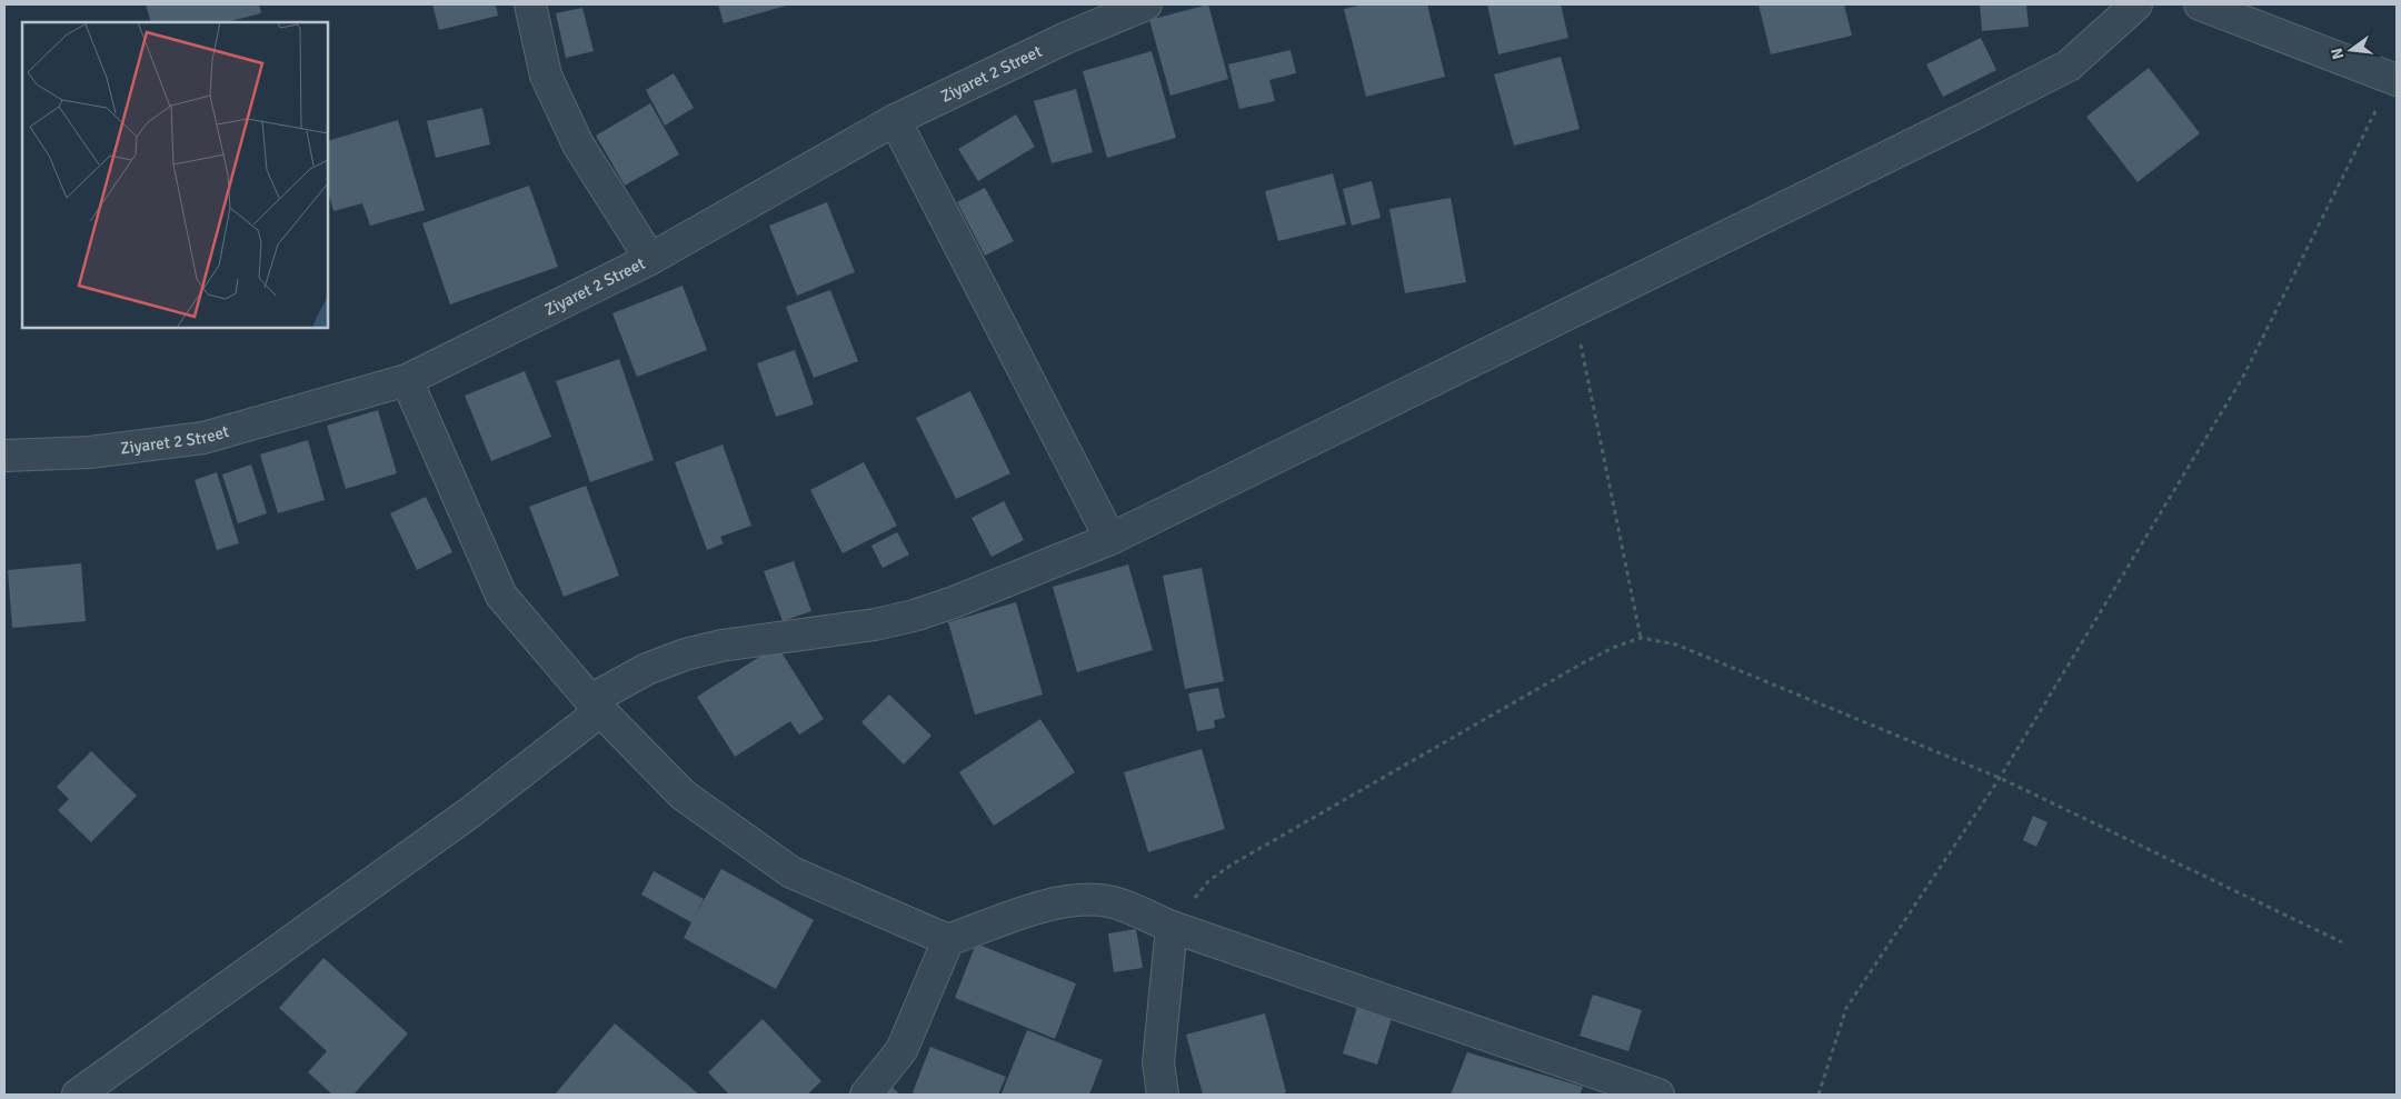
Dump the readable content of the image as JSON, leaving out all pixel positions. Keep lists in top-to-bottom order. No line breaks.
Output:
{"streets":{"street":["Ziyaret 2 Street"]},"north":"left"}
